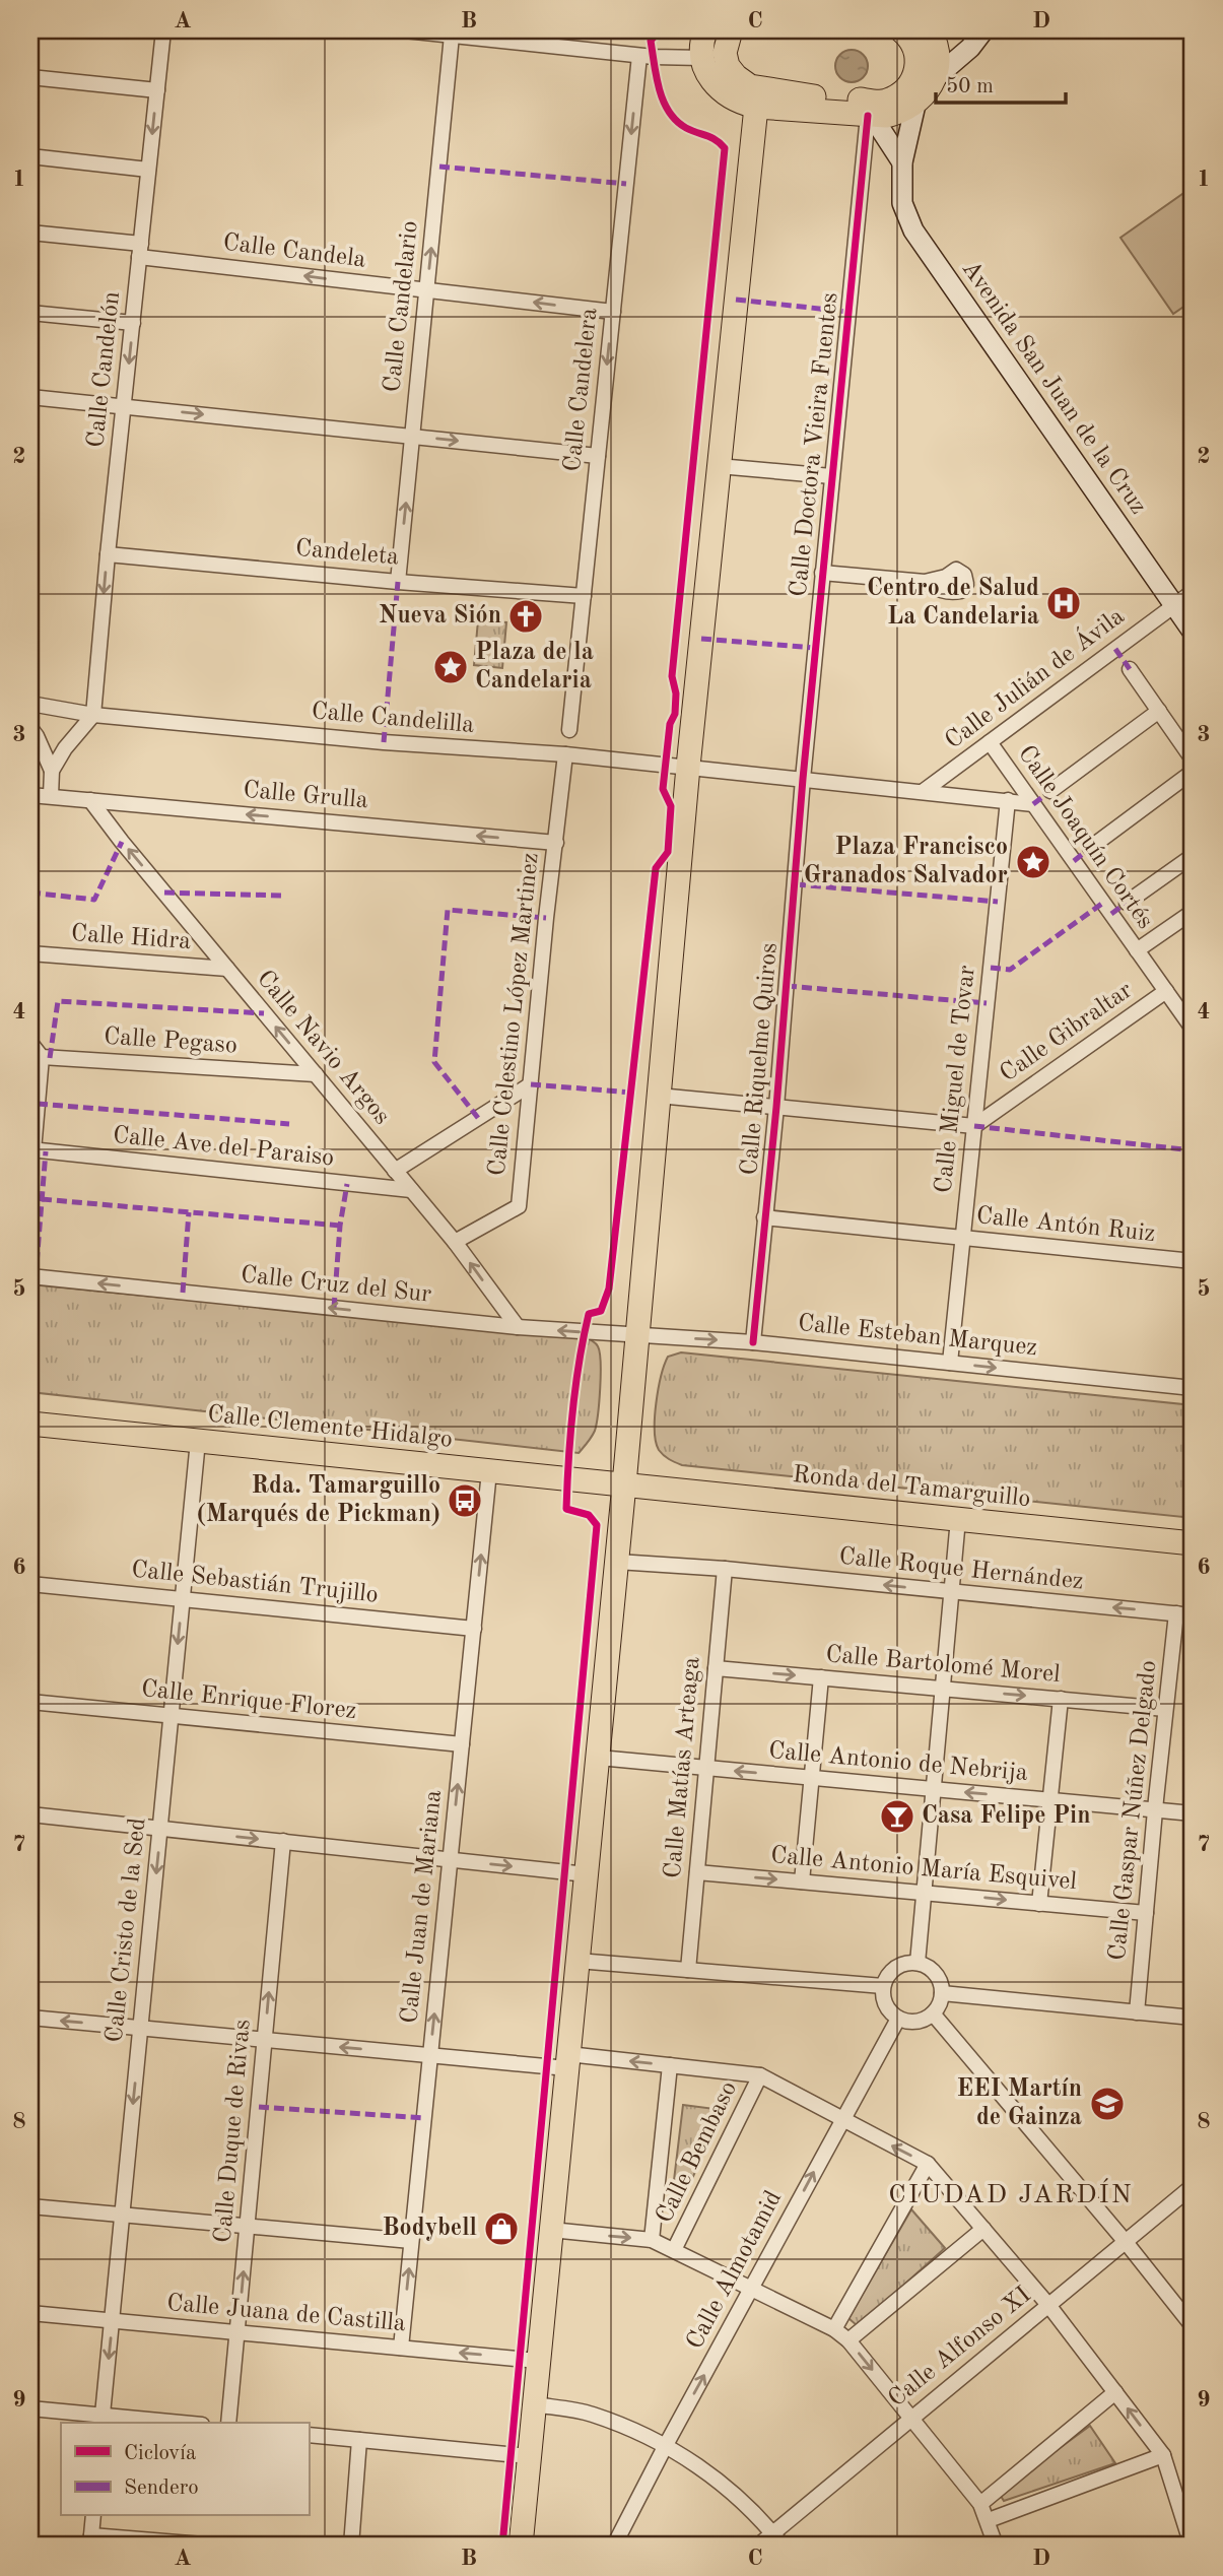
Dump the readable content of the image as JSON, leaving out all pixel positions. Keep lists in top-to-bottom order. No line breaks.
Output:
{"streets":{"main road":["Calle Clemente Hidalgo","Ronda del Tamarguillo"],"street":["Calle Candela","Calle Candelario","Calle Candelón","Avenida San Juan de la Cruz","Calle Candelera","Calle Doctora Vieira Fuentes","Candeleta","Calle Julián de Ávila","Calle Candelilla","Calle Grulla","Calle Joaquín Cortés","Calle Hidra","Calle Celestino López Martinez","Calle Gibraltar","Calle Pegaso","Calle Navio Argos","Calle Riquelme Quiros","Calle Miguel de Tovar","Calle Ave del Paraiso","Calle Antón Ruiz","Calle Cruz del Sur","Calle Esteban Marquez","Calle Roque Hernández","Calle Sebastián Trujillo","Calle Bartolomé Morel","Calle Enrique Florez","Calle Antonio de Nebrija","Calle Matías Arteaga","Calle Gaspar Núñez Delgado","Calle Antonio María Esquivel","Calle Juan de Mariana","Calle Cristo de la Sed","Calle Duque de Rivas","Calle Bembaso","Calle Almotamid","Calle Juana de Castilla","Calle Alfonso XI"]},"crossings":[["Calle Candela","Calle Candelario"],["Calle Candela","Calle Candelón"],["Calle Candela","Calle Candelera"],["Calle Candelario","Candeleta"],["Calle Candelón","Candeleta"],["Calle Candelón","Calle Candelilla"],["Avenida San Juan de la Cruz","Calle Julián de Ávila"],["Calle Candelera","Candeleta"],["Calle Doctora Vieira Fuentes","Calle Candelilla"],["Calle Doctora Vieira Fuentes","Calle Riquelme Quiros"],["Calle Julián de Ávila","Calle Candelilla"],["Calle Julián de Ávila","Calle Joaquín Cortés"],["Calle Candelilla","Calle Joaquín Cortés"],["Calle Candelilla","Calle Celestino López Martinez"],["Calle Candelilla","Calle Riquelme Quiros"],["Calle Candelilla","Calle Miguel de Tovar"],["Calle Grulla","Calle Celestino López Martinez"],["Calle Grulla","Calle Navio Argos"],["Calle Joaquín Cortés","Calle Gibraltar"],["Calle Hidra","Calle Navio Argos"],["Calle Celestino López Martinez","Calle Navio Argos"],["Calle Gibraltar","Calle Miguel de Tovar"],["Calle Pegaso","Calle Navio Argos"],["Calle Navio Argos","Calle Ave del Paraiso"],["Calle Navio Argos","Calle Cruz del Sur"],["Calle Riquelme Quiros","Calle Antón Ruiz"],["Calle Riquelme Quiros","Calle Esteban Marquez"],["Calle Miguel de Tovar","Calle Antón Ruiz"],["Calle Miguel de Tovar","Calle Esteban Marquez"],["Calle Cruz del Sur","Calle Esteban Marquez"],["Calle Clemente Hidalgo","Ronda del Tamarguillo"],["Calle Clemente Hidalgo","Calle Juan de Mariana"],["Calle Clemente Hidalgo","Calle Cristo de la Sed"],["Calle Roque Hernández","Calle Matías Arteaga"],["Calle Roque Hernández","Calle Gaspar Núñez Delgado"],["Calle Sebastián Trujillo","Calle Juan de Mariana"],["Calle Sebastián Trujillo","Calle Cristo de la Sed"],["Calle Bartolomé Morel","Calle Matías Arteaga"],["Calle Bartolomé Morel","Calle Gaspar Núñez Delgado"],["Calle Enrique Florez","Calle Juan de Mariana"],["Calle Enrique Florez","Calle Cristo de la Sed"],["Calle Antonio de Nebrija","Calle Matías Arteaga"],["Calle Antonio de Nebrija","Calle Gaspar Núñez Delgado"],["Calle Matías Arteaga","Calle Antonio María Esquivel"],["Calle Gaspar Núñez Delgado","Calle Antonio María Esquivel"],["Calle Juan de Mariana","Calle Juana de Castilla"],["Calle Cristo de la Sed","Calle Juana de Castilla"],["Calle Duque de Rivas","Calle Juana de Castilla"]],"one_way":["Calle Candela","Calle Candelario","Calle Candelón","Calle Candelera","Calle Grulla","Calle Navio Argos","Calle Cruz del Sur","Calle Esteban Marquez","Calle Roque Hernández","Calle Bartolomé Morel","Calle Antonio de Nebrija","Calle Juan de Mariana","Calle Cristo de la Sed","Calle Duque de Rivas"],"districts":["CIUDAD JARDÍN"],"places":{"hospital":["Centro de Salud La Candelaria"],"church":["Nueva Sión"],"place":["Plaza de la Candelaria","Plaza Francisco Granados Salvador"],"bus stop":["Rda. Tamarguillo (Marqués de Pickman)"],"bar":["Casa Felipe Pin"],"school or university":["EEI Martín de Gainza"],"shop":["Bodybell"]},"legend":["Ciclovía","Sendero"],"scale_bar":"50 m","grid":{"columns":["A","B","C","D"],"rows":["1","2","3","4","5","6","7","8","9"]}}
